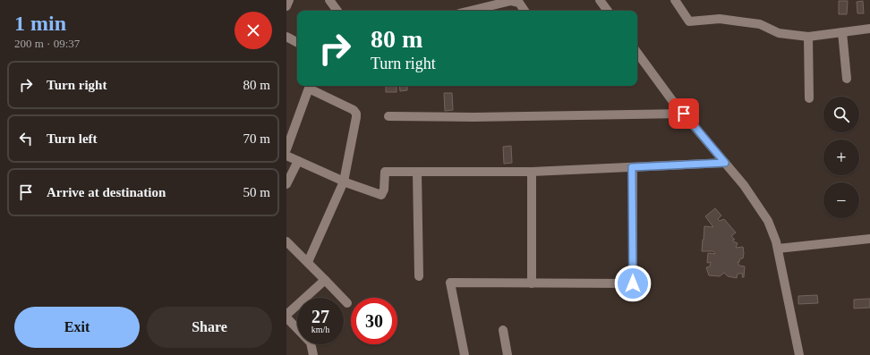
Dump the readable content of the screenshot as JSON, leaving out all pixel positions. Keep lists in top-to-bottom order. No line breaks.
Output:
{"page":{"heading":["1 min","200 m · 09:37"],"turn":["80 m","Turn right"],"list":[{"name":"Turn right","value":"80 m"},{"name":"Turn left","value":"70 m"},{"name":"Arrive at destination","value":"50 m"}],"map_buttons":["+","−"],"speed":"27 km/h","limit":"30","buttons":["Exit","Share"]}}
